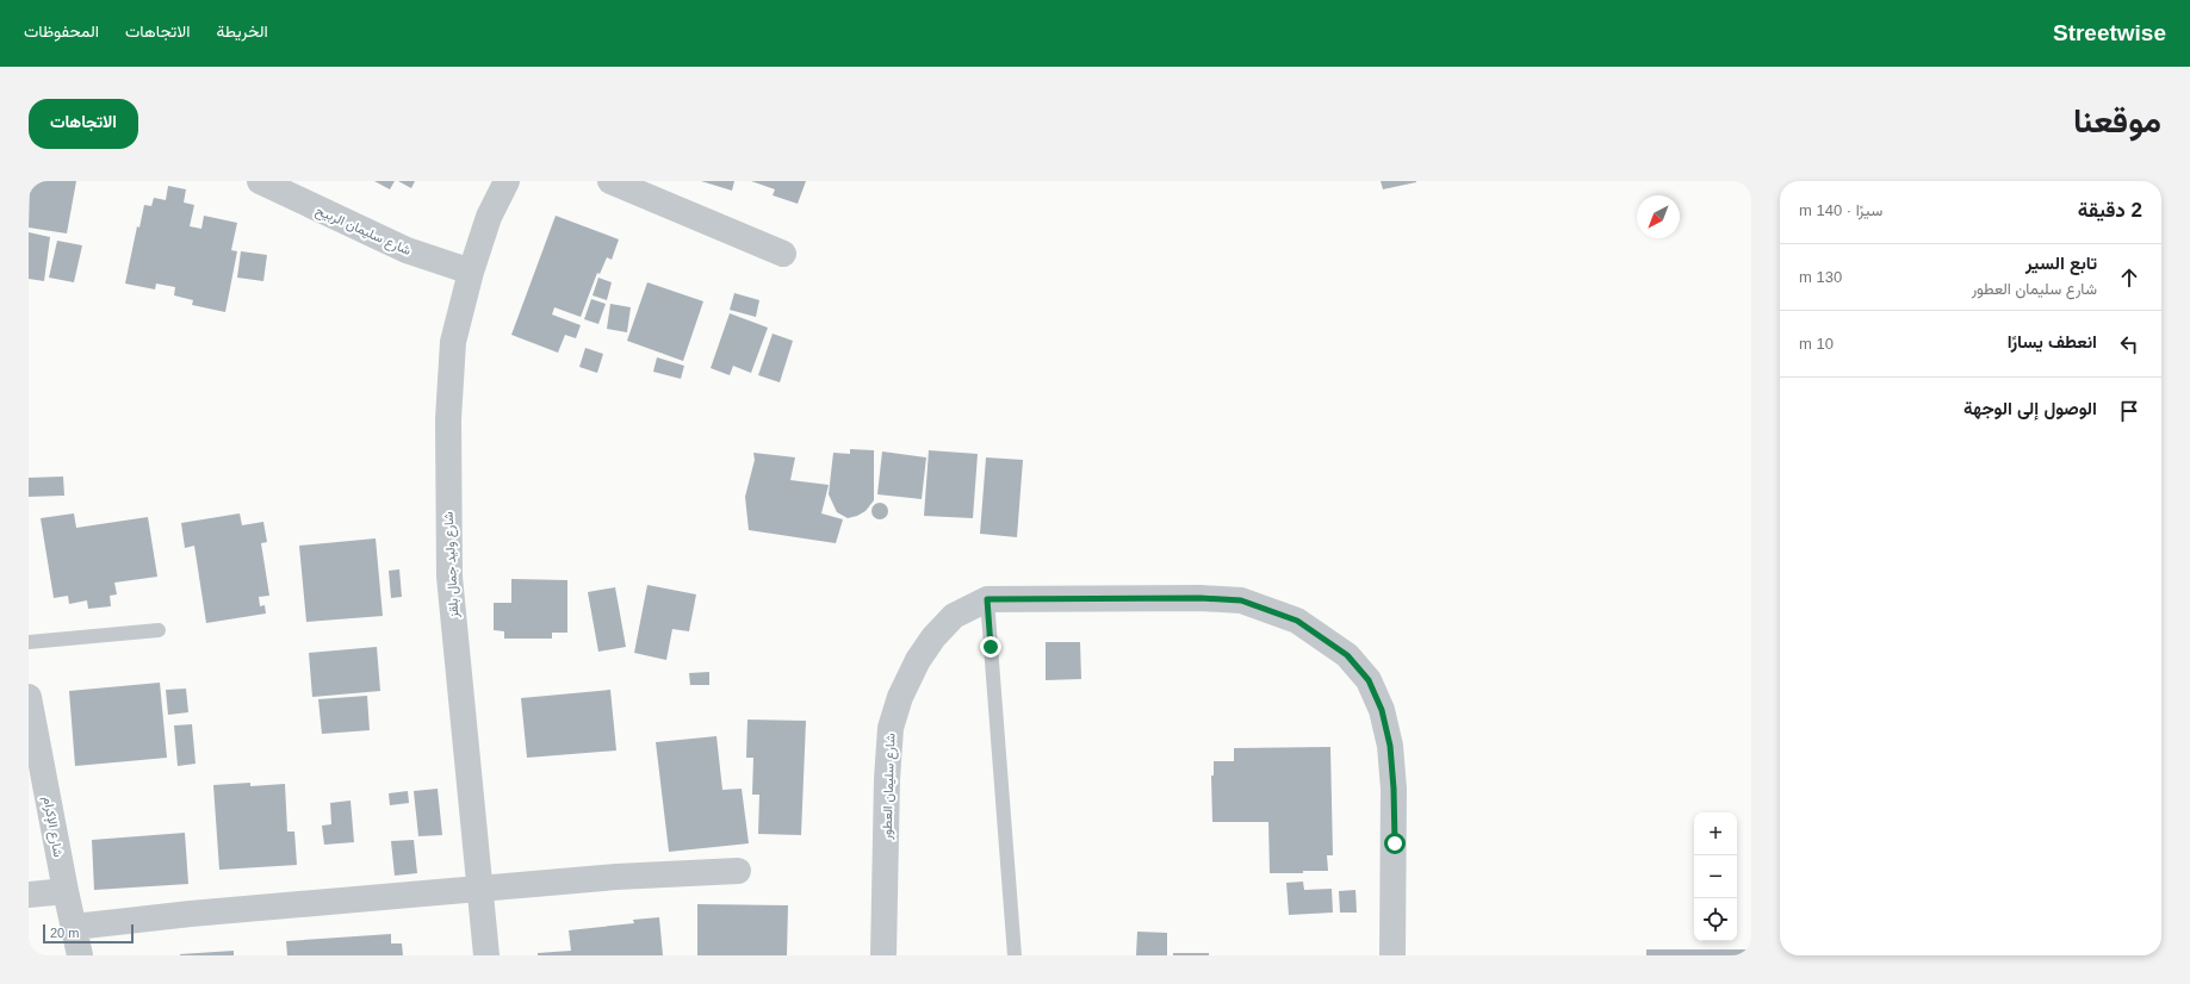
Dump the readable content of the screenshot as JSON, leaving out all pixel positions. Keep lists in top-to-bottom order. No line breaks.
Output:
{"streets":{"street":["شارع سليمان الربيح","شارع وليد جمال بلقز","شارع سليمان العطور","شارع الإكرام"]},"crossings":[["شارع سليمان الربيح","شارع وليد جمال بلقز"]],"scale_bar":"20 m","north":"bottom left","page":{"header":"Streetwise","nav":["الخريطة","الاتجاهات","المحفوظات"],"title":"موقعنا","buttons":"الاتجاهات","heading":["2 دقيقة","سيرًا · 140 m"],"list":[["تابع السير","شارع سليمان العطور","130 m"],["انعطف يسارًا","10 m"],"الوصول إلى الوجهة"],"map_buttons":["+","−"],"scale":"20 m"}}
